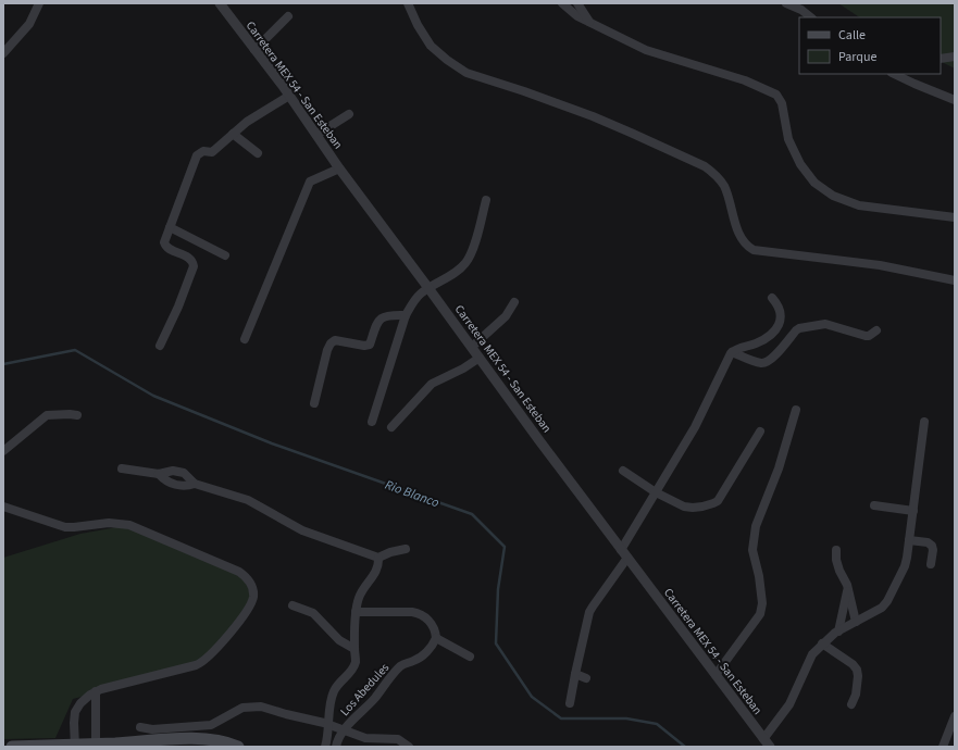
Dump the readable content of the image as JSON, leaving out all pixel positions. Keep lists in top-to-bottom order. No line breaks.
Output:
{"streets":{"street":["Carretera MEX 54 - San Esteban","Los Abedules"]},"water":["Rio Blanco"],"legend":["Calle","Parque"]}
